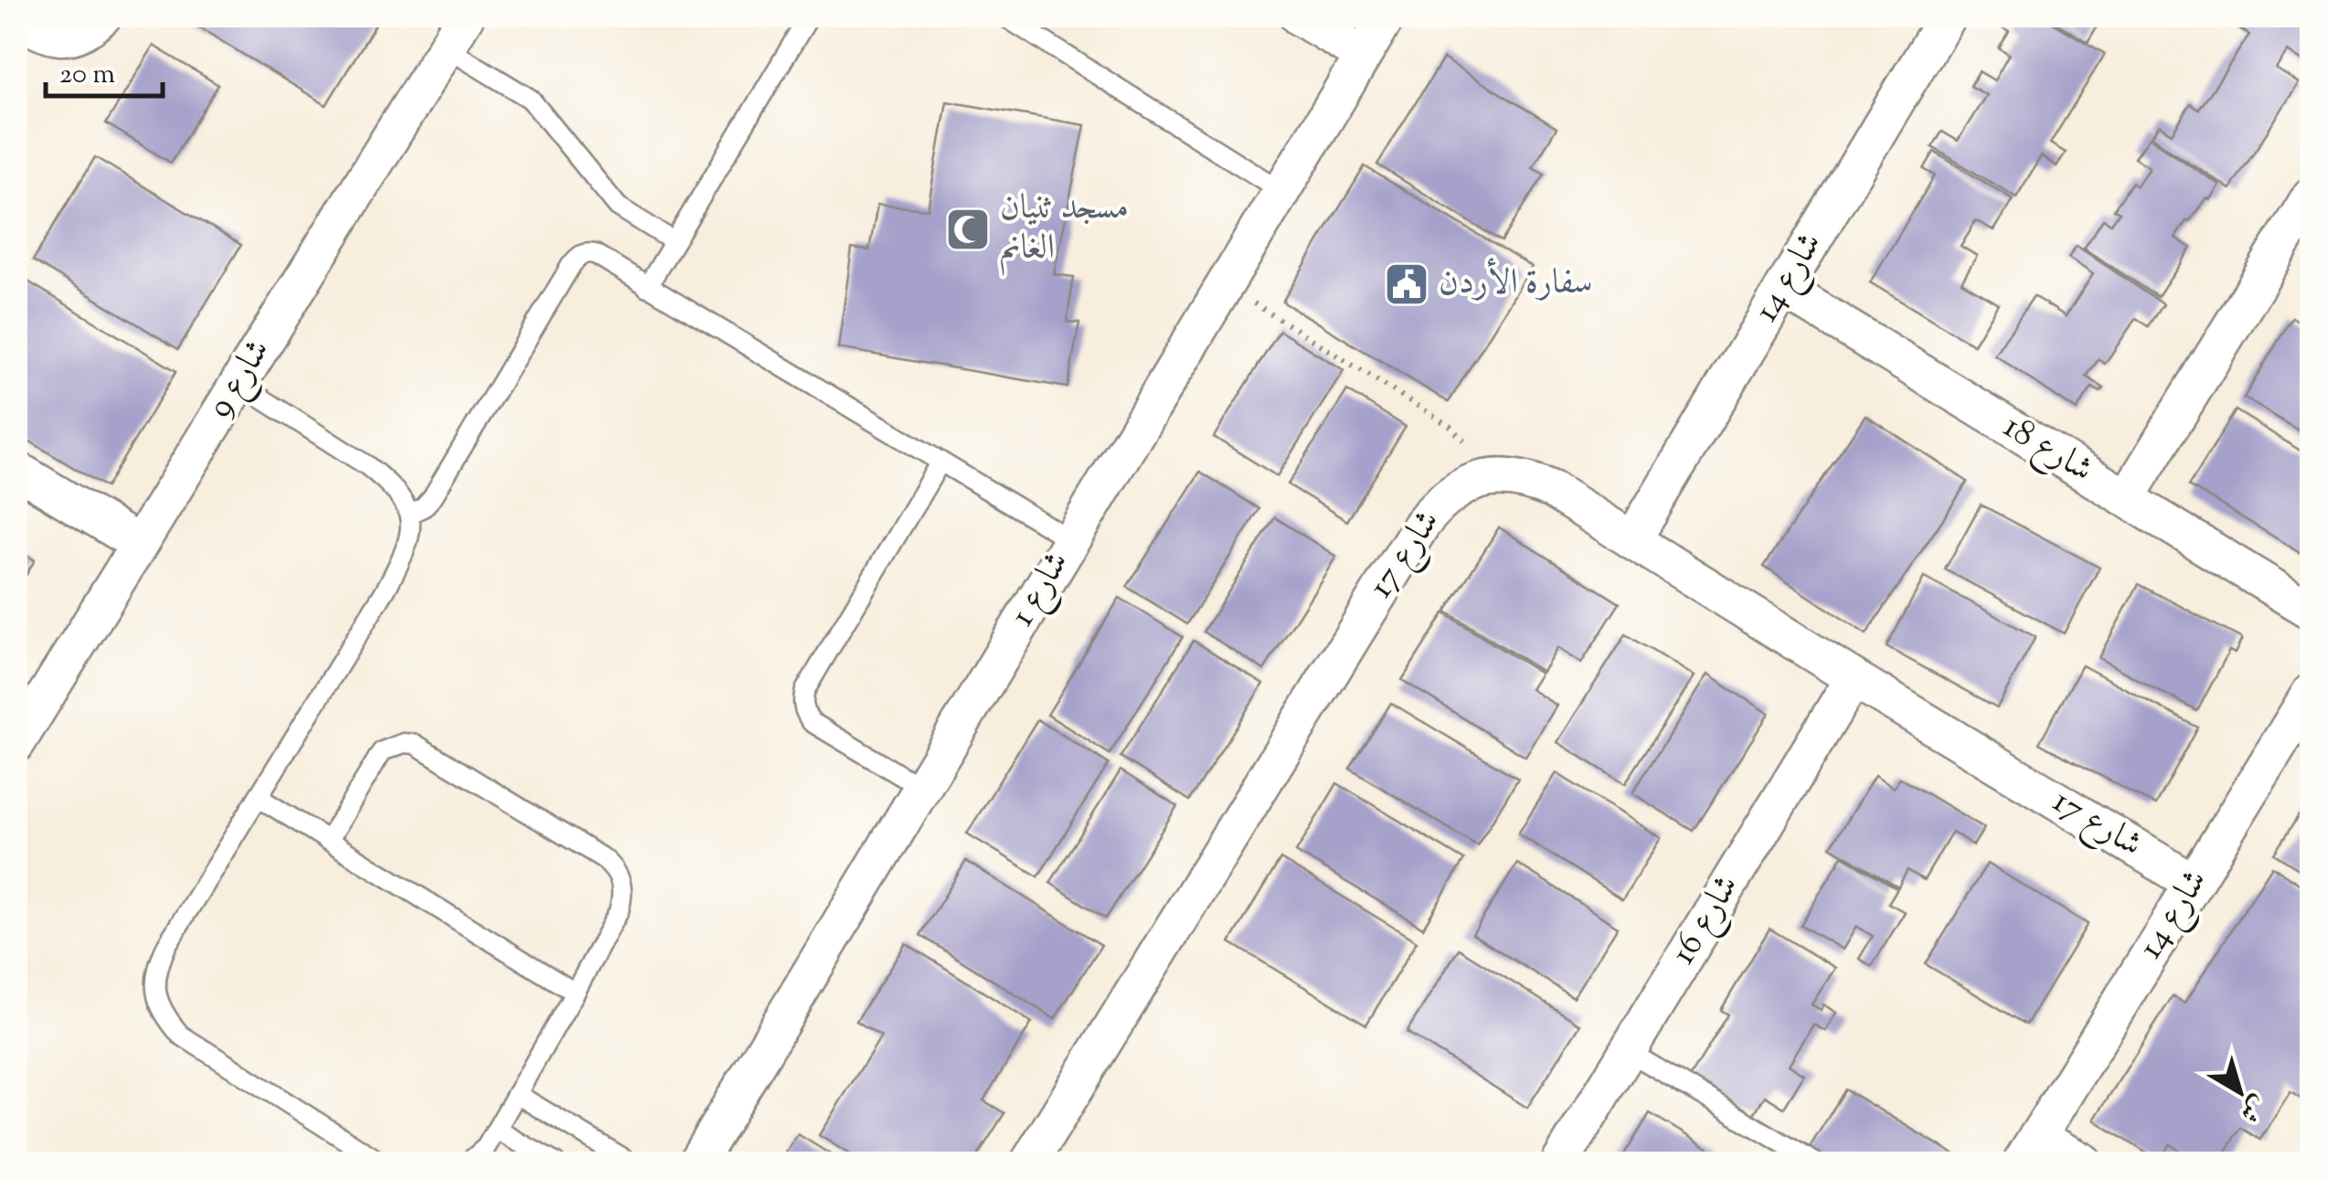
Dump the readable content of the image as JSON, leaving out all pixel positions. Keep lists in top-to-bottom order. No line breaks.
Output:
{"streets":{"street":["شارع 14","شارع 9","شارع 18","شارع 17","شارع 1","شارع 16"]},"crossings":[["شارع 14","شارع 18"],["شارع 14","شارع 17"],["شارع 17","شارع 16"]],"places":{"mosque":["مسجد ثنيان الغانم"],"public building":["سفارة الأردن"]},"scale_bar":"20 m","north":"bottom right"}
